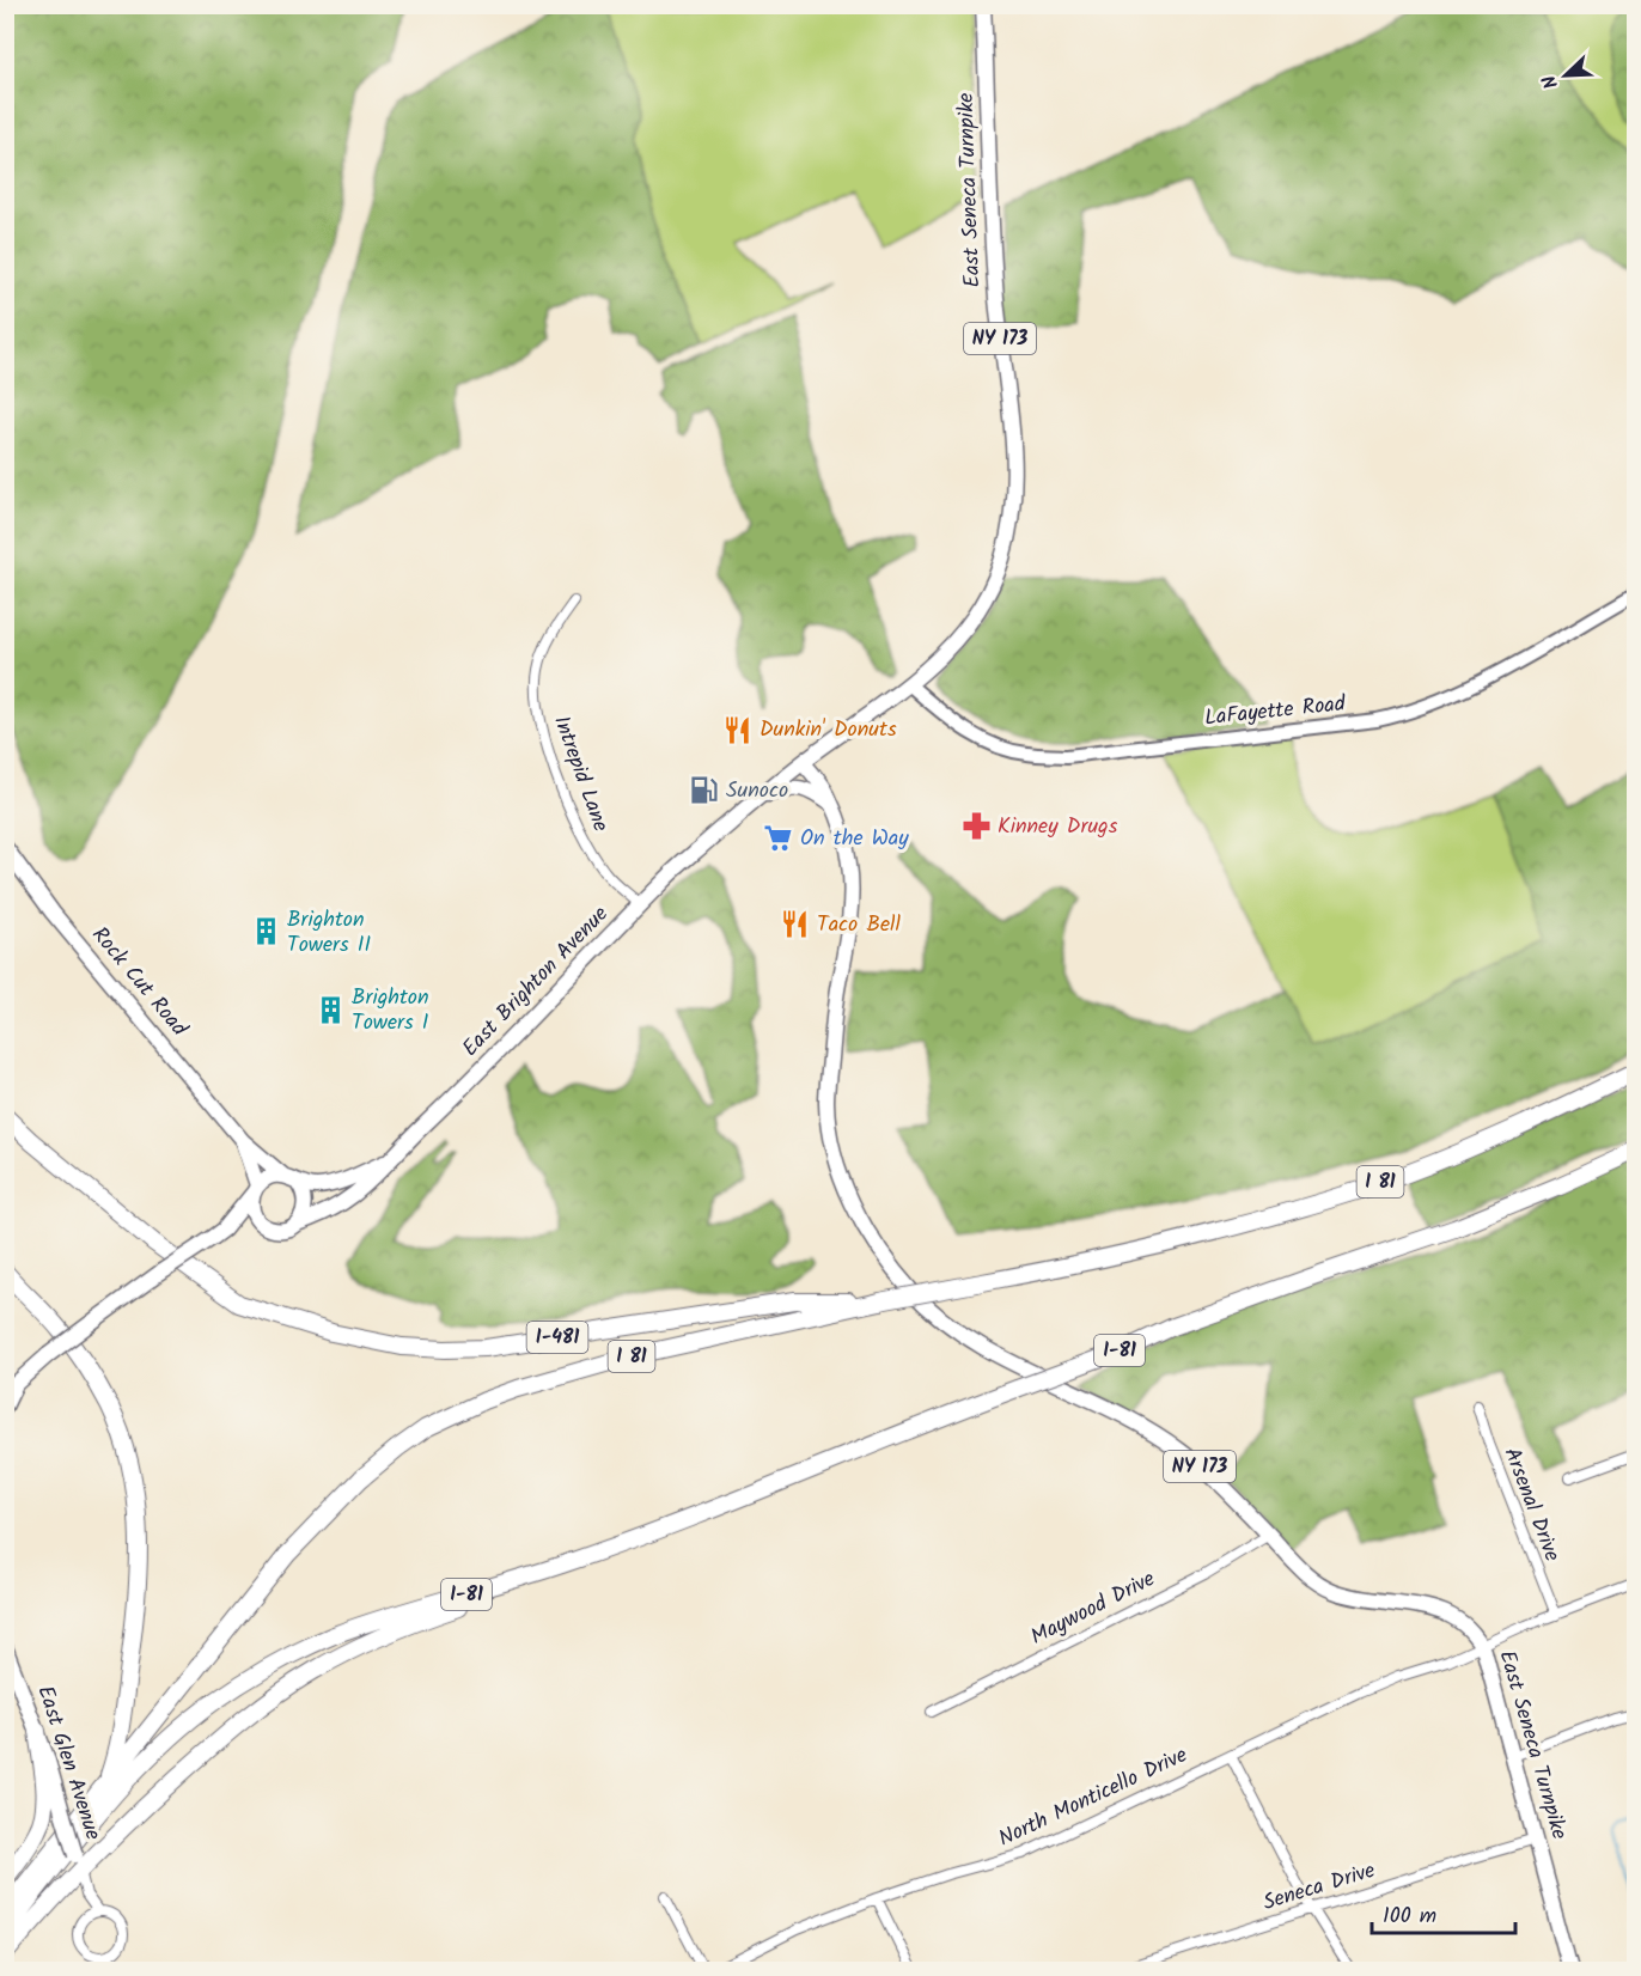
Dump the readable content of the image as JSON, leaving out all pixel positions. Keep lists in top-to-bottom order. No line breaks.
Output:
{"streets":{"highway":["I 81","I-481","I-81"],"main road":["East Seneca Turnpike","NY 173","Rock Cut Road","East Brighton Avenue","East Glen Avenue"],"street":["LaFayette Road","Intrepid Lane","Arsenal Drive","Maywood Drive","North Monticello Drive","Seneca Drive"]},"crossings":[["East Seneca Turnpike","LaFayette Road"],["East Seneca Turnpike","East Brighton Avenue"],["East Seneca Turnpike","Maywood Drive"],["East Seneca Turnpike","North Monticello Drive"],["East Seneca Turnpike","Seneca Drive"],["Intrepid Lane","East Brighton Avenue"],["Rock Cut Road","East Brighton Avenue"],["I 81","I-481"],["Arsenal Drive","North Monticello Drive"]],"places":{"restaurant":["Dunkin' Donuts","Taco Bell"],"fuel station":["Sunoco"],"pharmacy":["Kinney Drugs"],"supermarket":["On the Way"],"building":["Brighton Towers II","Brighton Towers I"]},"scale_bar":"100 m","north":"bottom left"}
